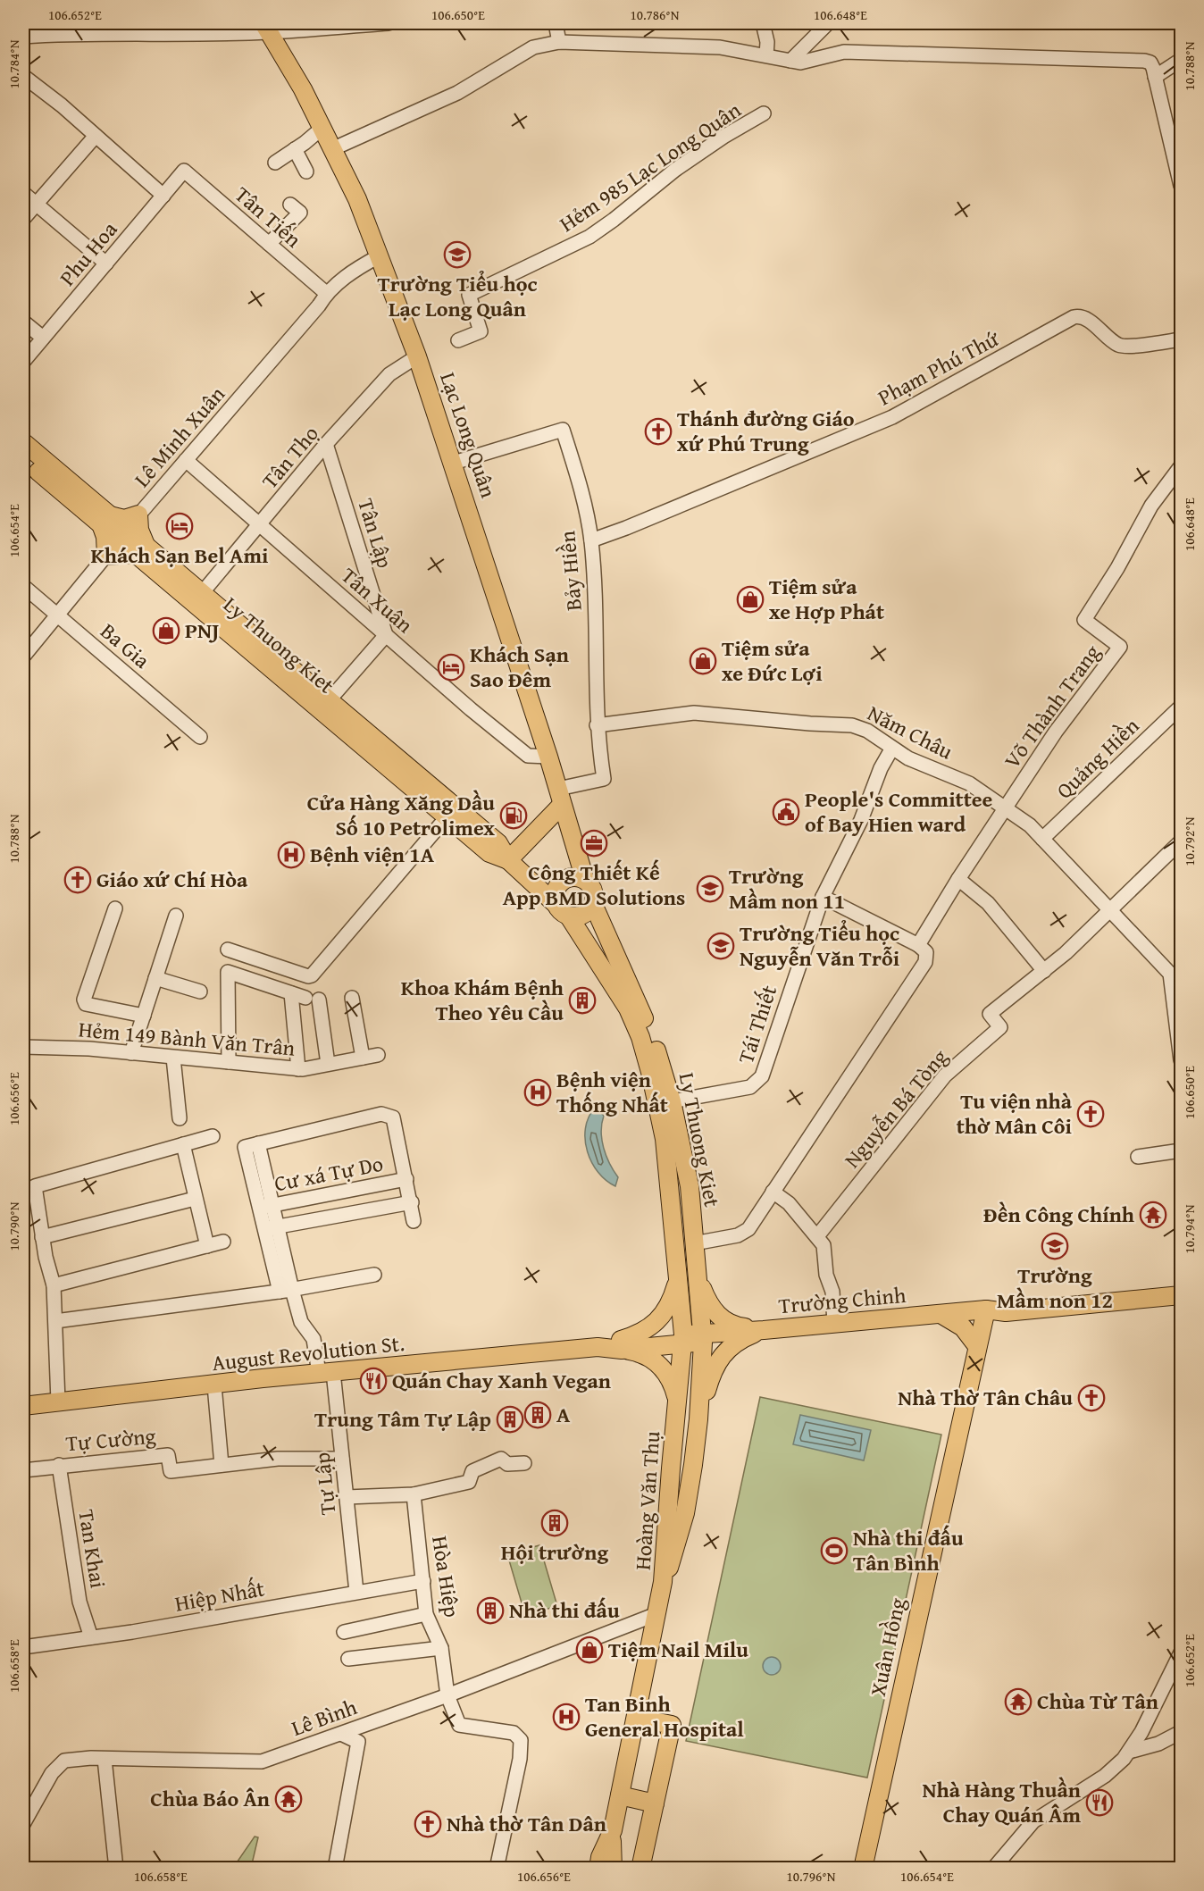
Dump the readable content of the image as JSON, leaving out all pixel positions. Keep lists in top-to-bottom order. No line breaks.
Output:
{"streets":{"main road":["Lạc Long Quân","Ly Thuong Kiet","Trường Chinh","August Revolution St.","Hoàng Văn Thụ","Xuân Hồng"],"street":["Hẻm 985 Lạc Long Quân","Tân Tiến","Phu Hoa","Phạm Phú Thứ","Lê Minh Xuân","Tân Thọ","Tân Lập","Bảy Hiền","Tân Xuân","Ba Gia","Võ Thành Trang","Năm Châu","Quảng Hiền","Tái Thiết","Hẻm 149 Bành Văn Trân","Nguyễn Bá Tòng","Cư xá Tự Do","Tự Cường","Tự Lập","Tan Khai","Hòa Hiệp","Hiệp Nhất","Lê Bình"]},"crossings":[["Tân Tiến","Phu Hoa"],["Tân Tiến","Lê Minh Xuân"],["Phạm Phú Thứ","Bảy Hiền"],["Lạc Long Quân","Lê Minh Xuân"],["Lạc Long Quân","Tân Thọ"],["Lạc Long Quân","Bảy Hiền"],["Lạc Long Quân","Tân Xuân"],["Lạc Long Quân","Ly Thuong Kiet"],["Lê Minh Xuân","Tân Xuân"],["Lê Minh Xuân","Ly Thuong Kiet"],["Lê Minh Xuân","Ba Gia"],["Tân Thọ","Tân Lập"],["Tân Thọ","Tân Xuân"],["Tân Thọ","Ly Thuong Kiet"],["Tân Lập","Tân Xuân"],["Bảy Hiền","Năm Châu"],["Ly Thuong Kiet","Tái Thiết"],["Ly Thuong Kiet","Trường Chinh"],["Ly Thuong Kiet","August Revolution St."],["Ly Thuong Kiet","Hoàng Văn Thụ"],["Võ Thành Trang","Năm Châu"],["Năm Châu","Quảng Hiền"],["Năm Châu","Tái Thiết"],["Năm Châu","Nguyễn Bá Tòng"],["Cư xá Tự Do","Tự Lập"],["Trường Chinh","August Revolution St."],["Trường Chinh","Hoàng Văn Thụ"],["Trường Chinh","Xuân Hồng"],["August Revolution St.","Tự Lập"],["August Revolution St.","Hoàng Văn Thụ"],["Tự Cường","Tự Lập"],["Tự Cường","Tan Khai"],["Tự Lập","Hiệp Nhất"],["Tan Khai","Hiệp Nhất"],["Hòa Hiệp","Hiệp Nhất"],["Hòa Hiệp","Lê Bình"]],"places":{"school or university":["Trường Tiểu học Lạc Long Quân","Trường Mầm non 11","Trường Tiểu học Nguyễn Văn Trỗi","Trường Mầm non 12"],"church":["Thánh đường Giáo xứ Phú Trung","Giáo xứ Chí Hòa","Tu viện nhà thờ Mân Côi","Nhà Thờ Tân Châu","Nhà thờ Tân Dân"],"hotel":["Khách Sạn Bel Ami","Khách Sạn Sao Đêm"],"shop":["Tiệm sửa xe Hợp Phát","PNJ","Tiệm sửa xe Đức Lợi","Tiệm Nail Milu"],"public building":["People's Committee of Bay Hien ward"],"fuel station":["Cửa Hàng Xăng Dầu Số 10 Petrolimex"],"office":["Công Thiết Kế App BMD Solutions"],"hospital":["Bệnh viện 1A","Bệnh viện Thống Nhất","Tan Binh General Hospital"],"building":["Khoa Khám Bệnh Theo Yêu Cầu","A","Trung Tâm Tự Lập","Hội trường","Nhà thi đấu"],"temple":["Đền Công Chính","Chùa Từ Tân","Chùa Báo Ân"],"restaurant":["Quán Chay Xanh Vegan","Nhà Hàng Thuần Chay Quán Âm"],"sports":["Nhà thi đấu Tân Bình"]},"coordinates":["106.652°E","106.650°E","10.786°N","106.648°E","10.784°N","10.788°N","106.654°E","10.792°N","106.656°E","10.790°N","10.794°N","106.658°E","10.796°N"]}
